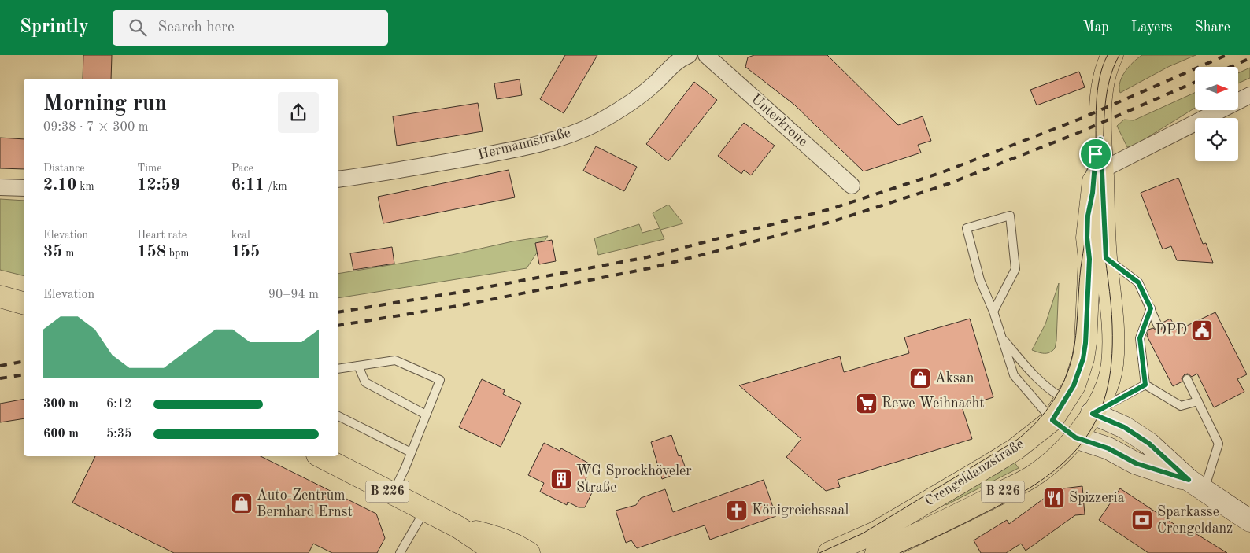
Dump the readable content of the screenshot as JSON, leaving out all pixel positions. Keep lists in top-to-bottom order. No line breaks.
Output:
{"streets":{"main road":["Crengeldanzstraße","B 226"],"street":["Unterkrone","Hermannstraße"]},"crossings":[["Crengeldanzstraße","B 226"]],"places":{"public building":["DPD"],"shop":["Aksan","Auto-Zentrum Bernhard Ernst"],"supermarket":["Rewe Weihnacht"],"building":["WG Sprockhöveler Straße"],"restaurant":["Spizzeria"],"church":["Königreichssaal"],"bank":["Sparkasse Crengeldanz"]},"north":"right","page":{"header":"Sprintly","search":"Search here","nav":["Map","Layers","Share"],"heading":["Morning run","09:38 · 7 × 300 m"],"stats":[["Distance","2.10 km"],["Time","12:59"],["Pace","6:11 /km"],["Elevation","35 m"],["Heart rate","158 bpm"],["kcal","155"]],"chart":["Elevation","90–94 m"],"list":[{"name":"300 m","note":"6:12"},{"name":"600 m","note":"5:35"}]}}
